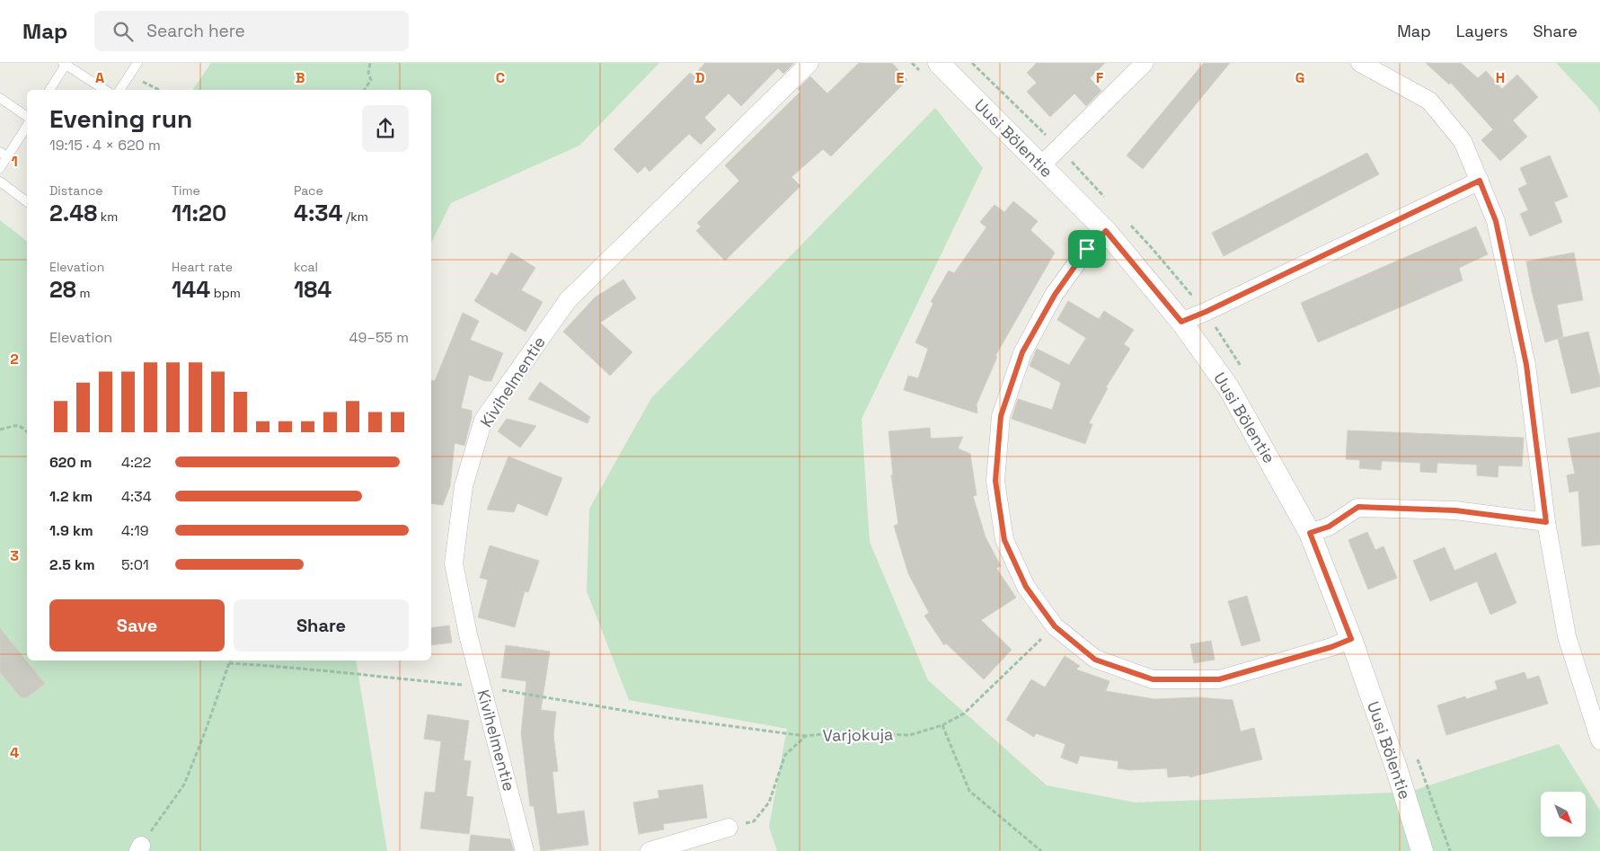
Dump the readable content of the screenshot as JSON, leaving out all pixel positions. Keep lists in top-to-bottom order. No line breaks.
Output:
{"streets":{"street":["Uusi Bölentie","Kivihelmentie"],"path":["Varjokuja"]},"north":"bottom right","page":{"header":"Map","search":"Search here","nav":["Map","Layers","Share"],"heading":["Evening run","19:15 · 4 × 620 m"],"stats":[["Distance","2.48 km"],["Time","11:20"],["Pace","4:34 /km"],["Elevation","28 m"],["Heart rate","144 bpm"],["kcal","184"]],"chart":["Elevation","49–55 m"],"list":[{"name":"620 m","note":"4:22"},{"name":"1.2 km","note":"4:34"},{"name":"1.9 km","note":"4:19"},{"name":"2.5 km","note":"5:01"}],"buttons":["Save","Share"]},"grid":{"columns":["A","B","C","D","E","F","G","H"],"rows":["1","2","3","4"]}}
